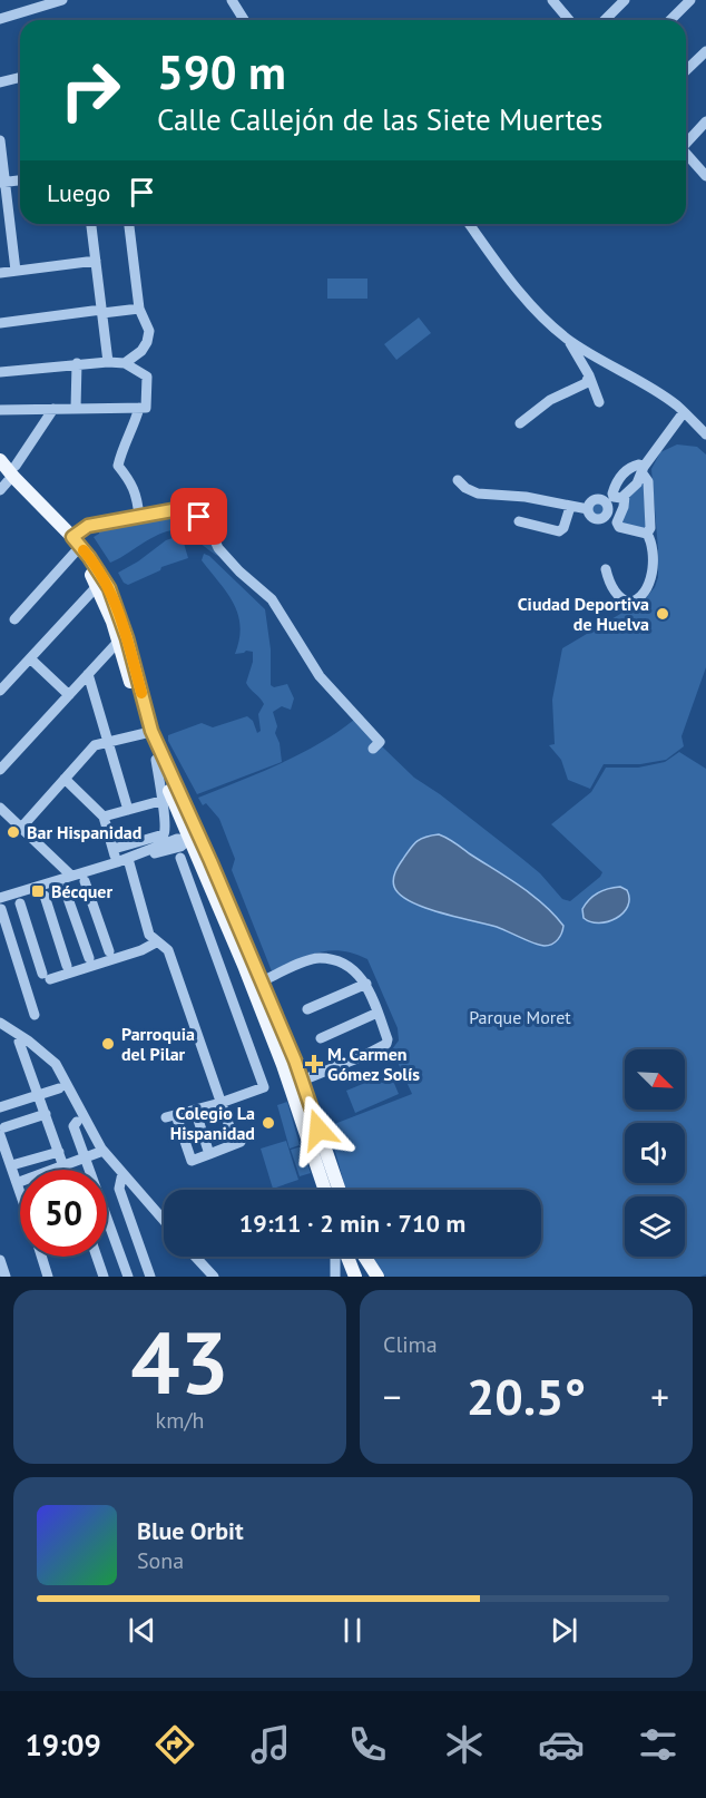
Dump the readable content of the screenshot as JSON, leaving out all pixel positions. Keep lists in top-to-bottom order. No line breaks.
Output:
{"parks":["Parque Moret"],"places":{"other":["Ciudad Deportiva de Huelva","Bar Hispanidad","Parroquia del Pilar","Colegio La Hispanidad"],"transit":["Bécquer"],"health":["M. Carmen Gómez Solís"]},"north":"bottom right","page":{"turn":["590 m","Calle Callejón de las Siete Muertes"],"then":"Luego","limit":"50","trip":"19:11 · 2 min · 710 m","tile":[["43","km/h"],"Clima"],"heat":["−","20.5°","+"],"song":["Blue Orbit","Sona"],"tabs":"19:09"}}
